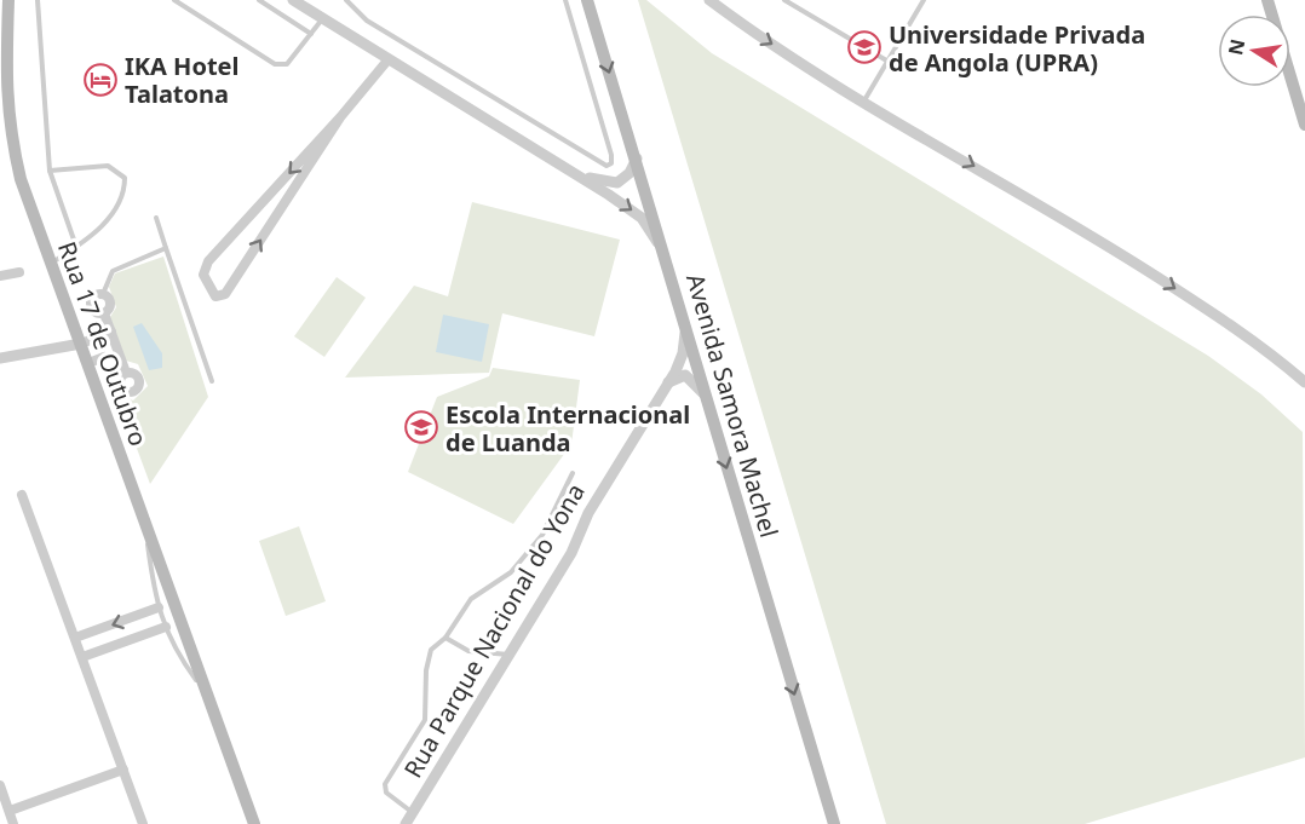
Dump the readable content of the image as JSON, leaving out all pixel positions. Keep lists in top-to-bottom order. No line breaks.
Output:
{"streets":{"main road":["Rua 17 de Outubro","Avenida Samora Machel"],"street":["Rua Parque Nacional do Yona"]},"crossings":[["Avenida Samora Machel","Rua Parque Nacional do Yona"]],"one_way":["Avenida Samora Machel"],"places":{"school or university":["Universidade Privada de Angola (UPRA)","Escola Internacional de Luanda"],"hotel":["IKA Hotel Talatona"]},"north":"left"}
